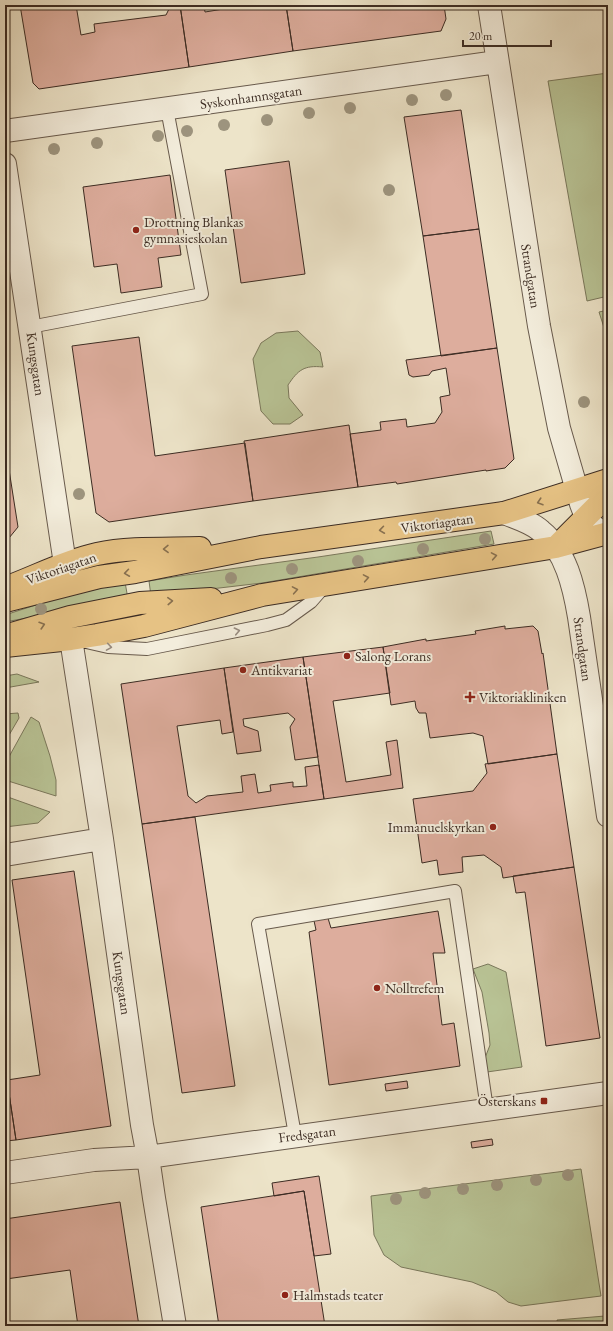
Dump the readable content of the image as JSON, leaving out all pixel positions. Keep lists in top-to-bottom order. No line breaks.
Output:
{"streets":{"highway":["Viktoriagatan"],"street":["Syskonhamnsgatan","Strandgatan","Kungsgatan","Fredsgatan"]},"crossings":[["Syskonhamnsgatan","Strandgatan"],["Strandgatan","Viktoriagatan"],["Kungsgatan","Viktoriagatan"],["Kungsgatan","Fredsgatan"]],"places":{"other":["Drottning Blankas gymnasieskolan","Salong Lorans","Antikvariat","Immanuelskyrkan","Nolltrefem","Halmstads teater"],"health":["Viktoriakliniken"],"transit":["Österskans"]},"scale_bar":"20 m"}
